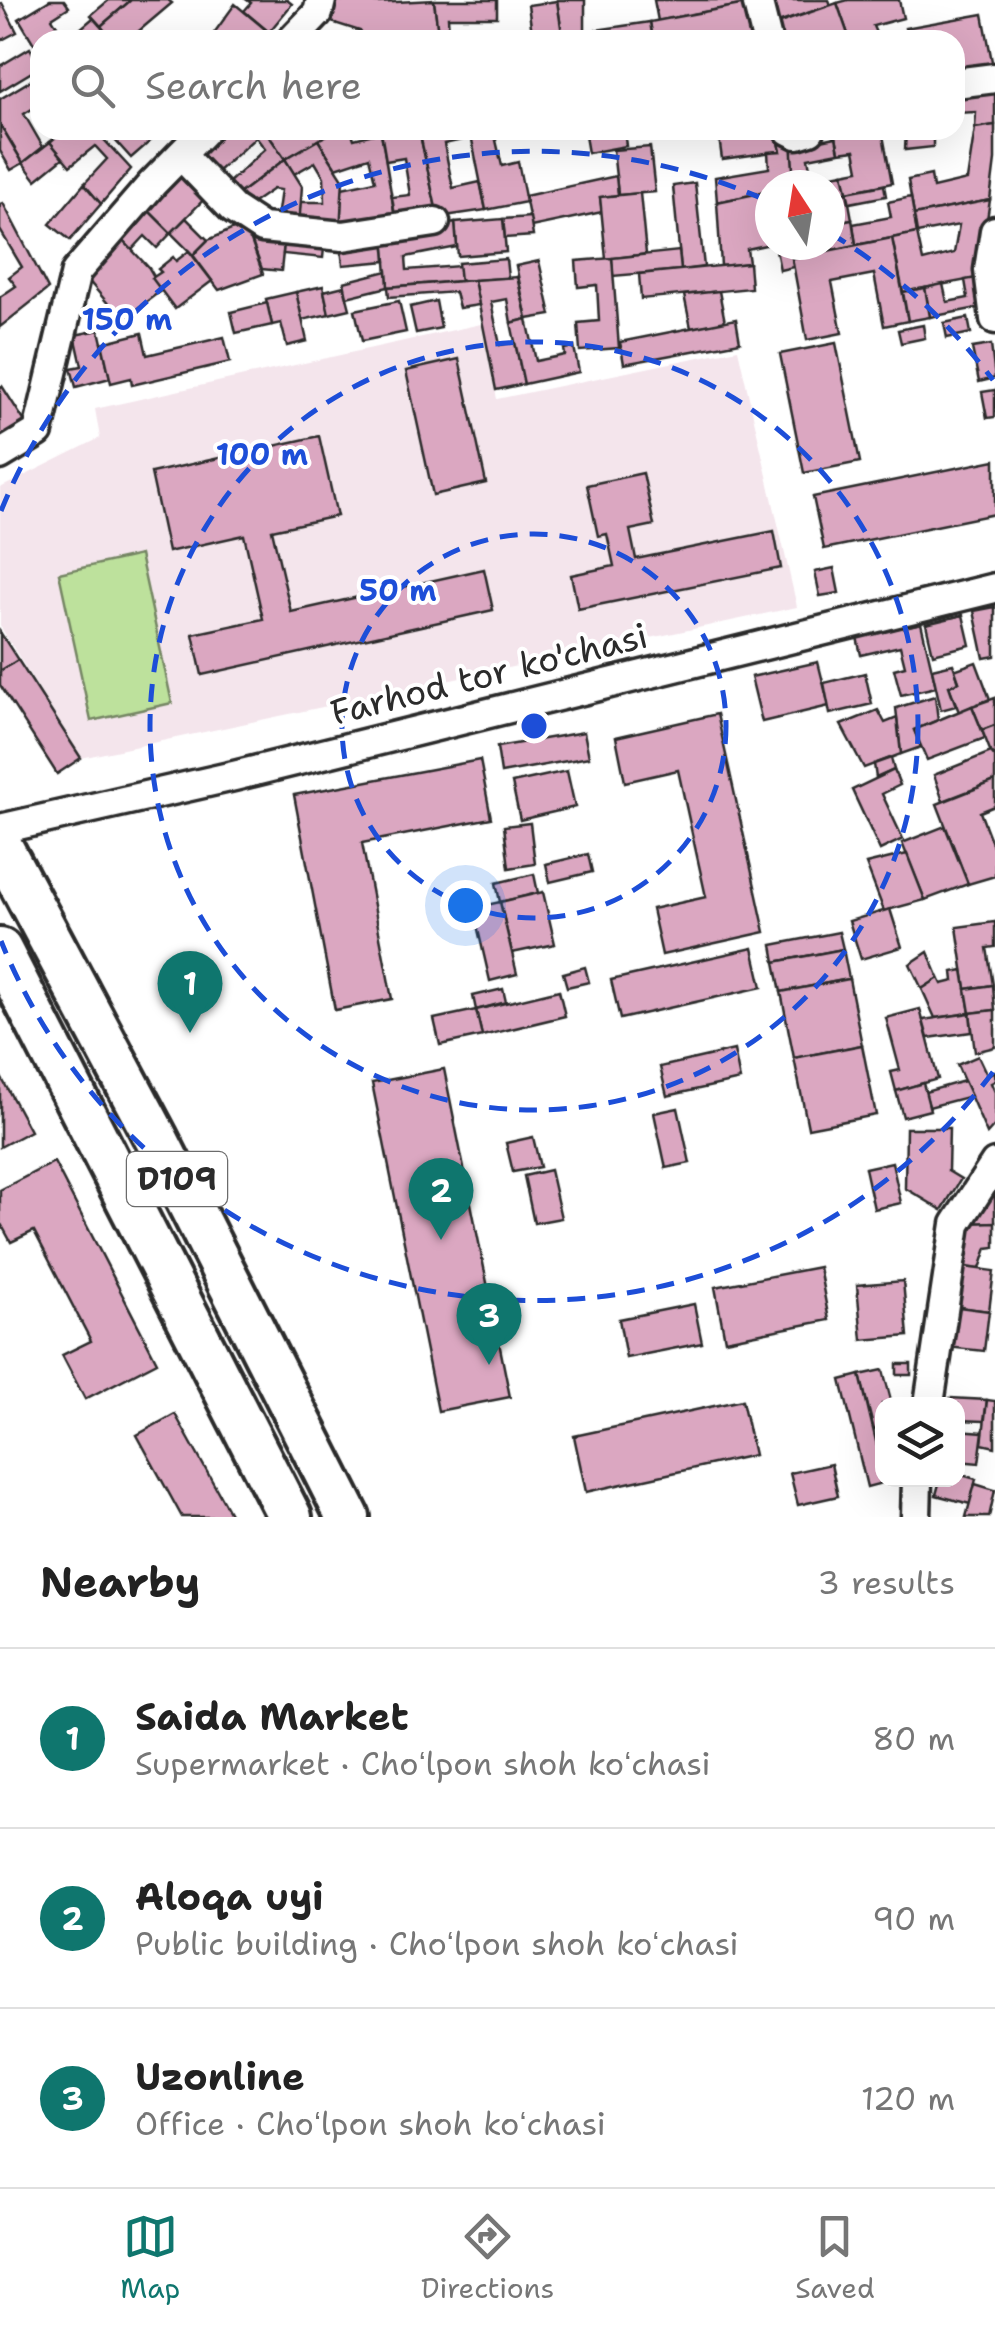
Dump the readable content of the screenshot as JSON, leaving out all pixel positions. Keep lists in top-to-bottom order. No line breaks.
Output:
{"streets":{"main road":["D109"],"street":["Farhod tor ko'chasi"]},"north":"top","page":{"search":"Search here","pins":["1","2","3"],"heading":["Nearby","3 results"],"list":[{"mark":"1","name":"Saida Market","note":"Supermarket · Choʻlpon shoh koʻchasi","value":"80 m"},{"mark":"2","name":"Aloqa uyi","note":"Public building · Choʻlpon shoh koʻchasi","value":"90 m"},{"mark":"3","name":"Uzonline","note":"Office · Choʻlpon shoh koʻchasi","value":"120 m"}],"nav":["Map","Directions","Saved"]},"rings":["150 m","100 m","50 m"]}
